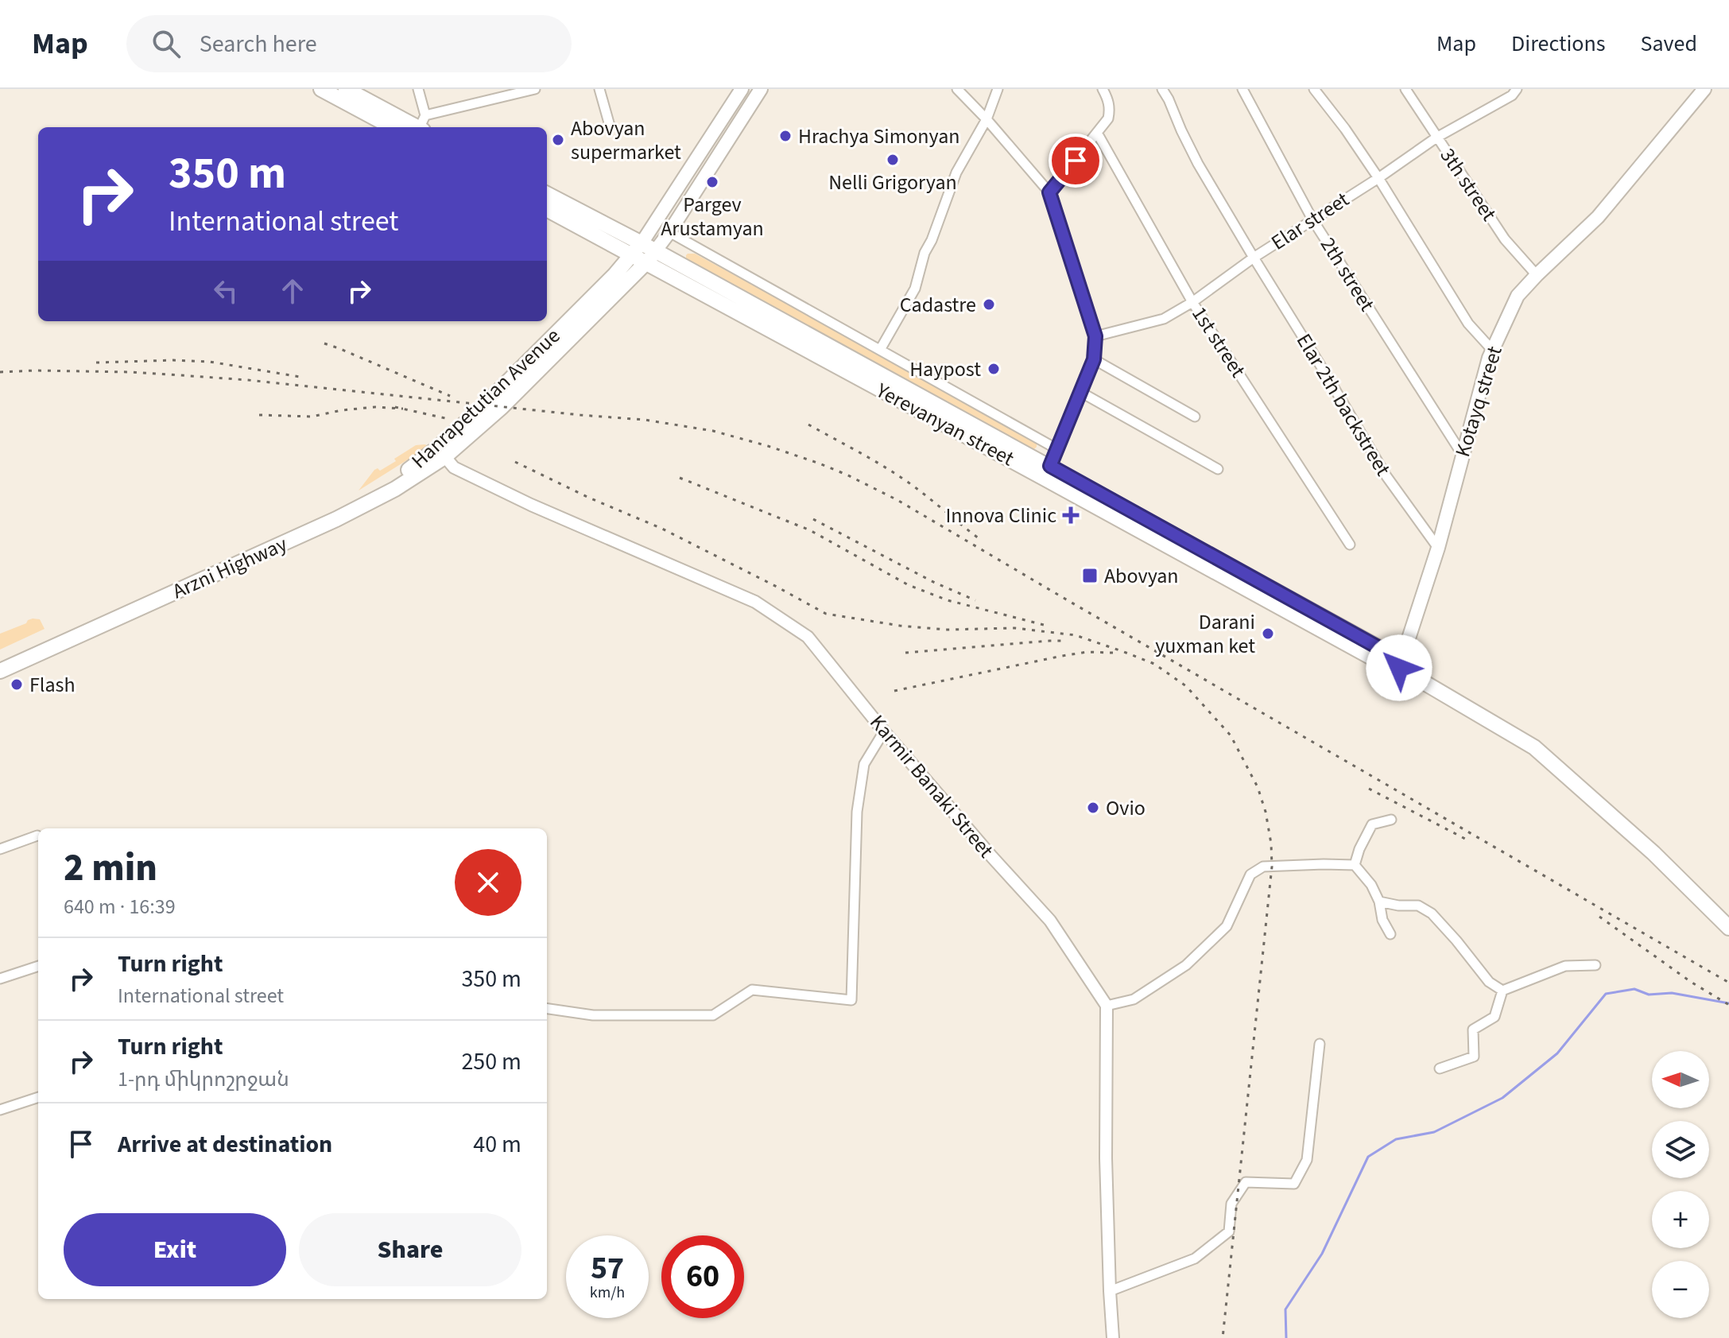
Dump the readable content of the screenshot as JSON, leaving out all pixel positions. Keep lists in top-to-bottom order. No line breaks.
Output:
{"streets":{"main road":["Hanrapetutian Avenue","Kotayq street","Yerevanyan street","Arzni Highway"],"street":["3th street","Elar street","2th street","1st street","Elar 2th backstreet","Karmir Banaki Street"]},"crossings":[["3th street","Elar street"],["3th street","Kotayq street"],["Elar street","2th street"],["Elar street","1st street"],["Elar street","Elar 2th backstreet"],["2th street","Kotayq street"],["Hanrapetutian Avenue","Yerevanyan street"],["Hanrapetutian Avenue","Arzni Highway"],["Hanrapetutian Avenue","Karmir Banaki Street"],["Kotayq street","Elar 2th backstreet"],["Kotayq street","Yerevanyan street"],["Arzni Highway","Karmir Banaki Street"]],"places":{"other":["Hrachya Simonyan","Abovyan supermarket","Nelli Grigoryan","Pargev Arustamyan","Cadastre","Haypost","Darani yuxman ket","Flash","Ovio"],"health":["Innova Clinic"],"transit":["Abovyan"]},"north":"left","page":{"header":"Map","search":"Search here","nav":["Map","Directions","Saved"],"turn":["350 m","International street"],"heading":["2 min","640 m · 16:39"],"list":[{"name":"Turn right","note":"International street","value":"350 m"},{"name":"Turn right","note":"1-րդ միկրոշրջան","value":"250 m"},{"name":"Arrive at destination","value":"40 m"}],"map_buttons":["+","−"],"buttons":["Exit","Share"],"speed":"57 km/h","limit":"60"}}
